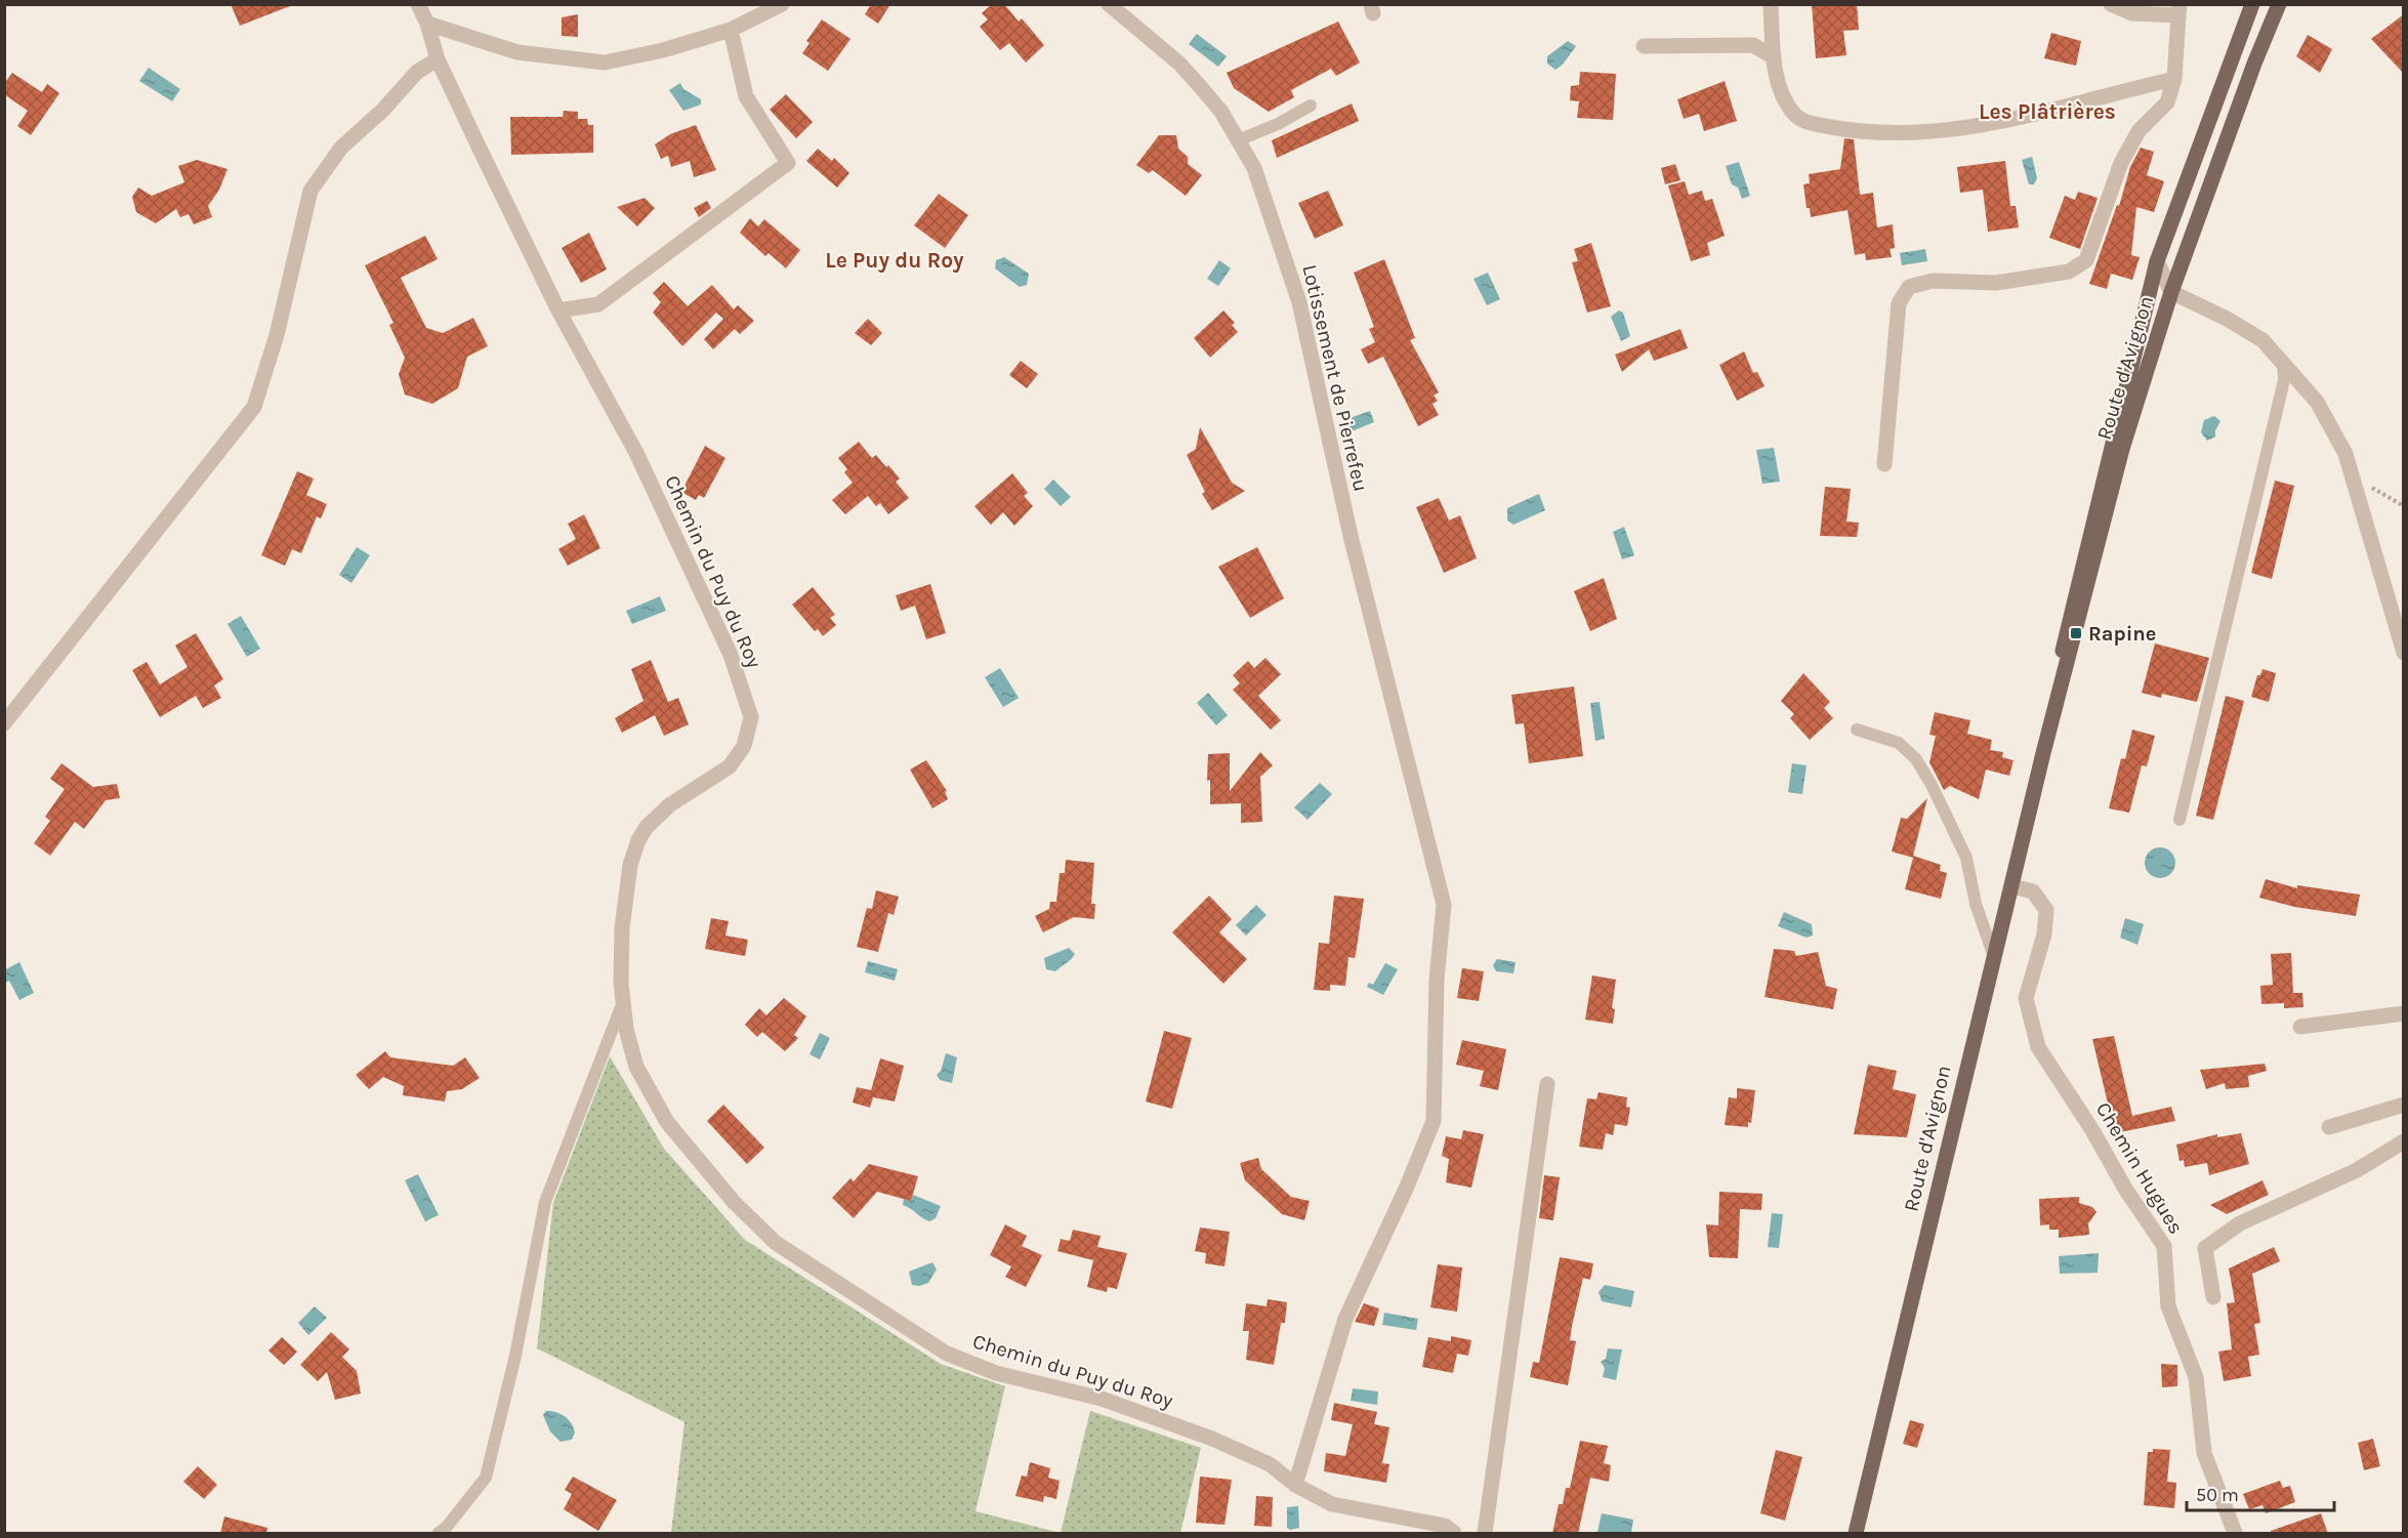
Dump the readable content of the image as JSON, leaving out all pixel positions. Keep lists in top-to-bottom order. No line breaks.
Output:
{"streets":{"main road":["Route d'Avignon"],"street":["Lotissement de Pierrefeu","Chemin du Puy du Roy","Chemin Hugues"]},"crossings":[["Route d'Avignon","Chemin Hugues"],["Lotissement de Pierrefeu","Chemin du Puy du Roy"]],"districts":["Les Plâtrières","Le Puy du Roy"],"places":{"transit":["Rapine"]},"scale_bar":"50 m"}
